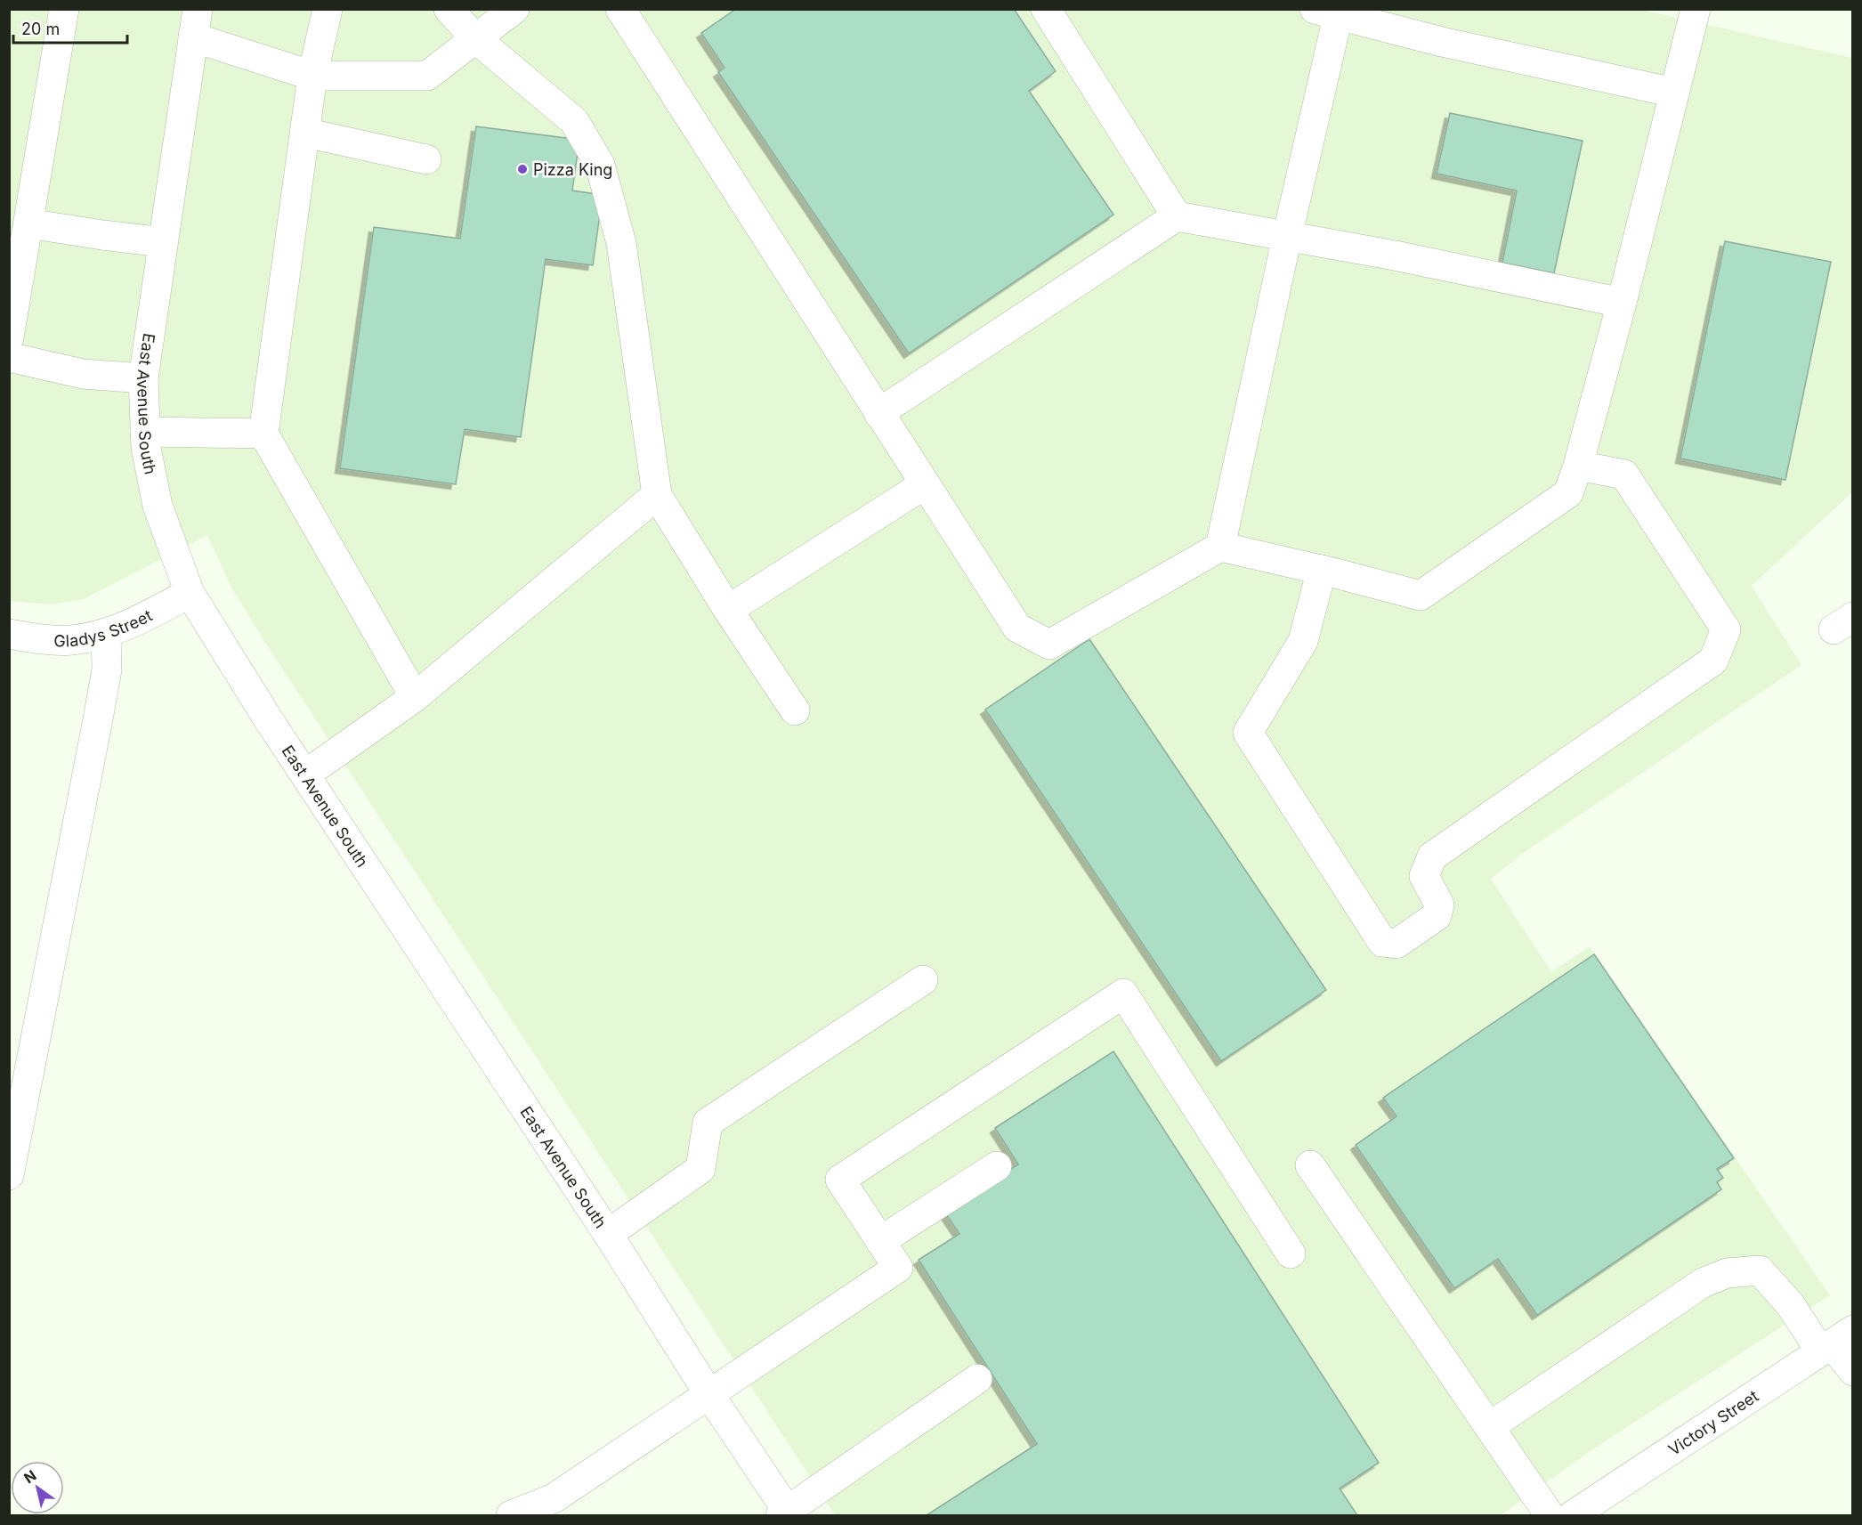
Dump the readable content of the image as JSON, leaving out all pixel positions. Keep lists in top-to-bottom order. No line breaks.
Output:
{"streets":{"street":["East Avenue South","Gladys Street","Victory Street"]},"crossings":[["East Avenue South","Gladys Street"]],"places":["Pizza King"],"scale_bar":"20 m","north":"top left"}
